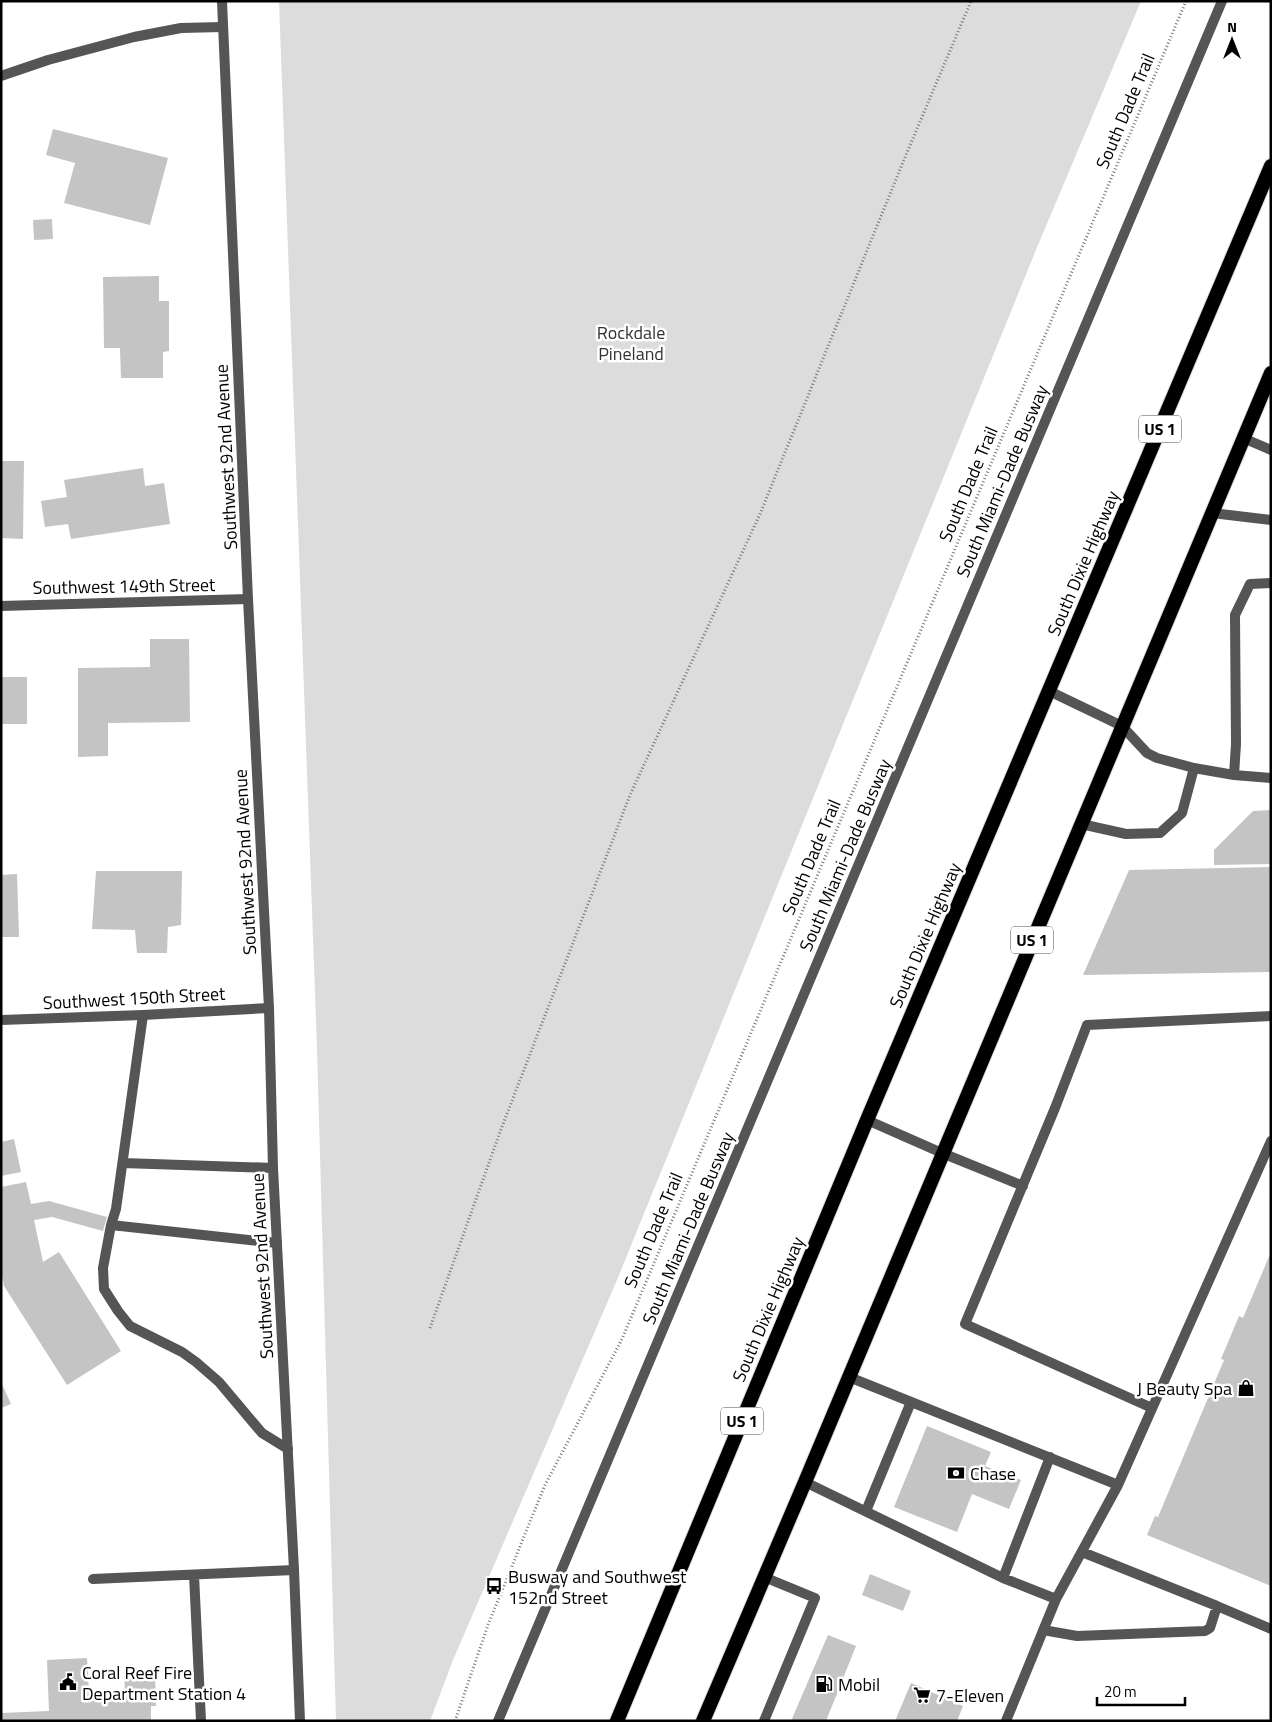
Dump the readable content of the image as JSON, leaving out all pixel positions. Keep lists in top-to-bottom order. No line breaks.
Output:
{"streets":{"highway":["US 1","South Dixie Highway"],"street":["Southwest 92nd Avenue","South Miami-Dade Busway","Southwest 149th Street","Southwest 150th Street"],"path":["South Dade Trail"]},"crossings":[["Southwest 92nd Avenue","Southwest 149th Street"],["Southwest 92nd Avenue","Southwest 150th Street"]],"parks":["Rockdale Pineland"],"places":{"shop":["J Beauty Spa"],"bank":["Chase"],"bus stop":["Busway and Southwest 152nd Street"],"public building":["Coral Reef Fire Department Station 4"],"fuel station":["Mobil"],"supermarket":["7-Eleven"]},"scale_bar":"20 m","north":"top"}
